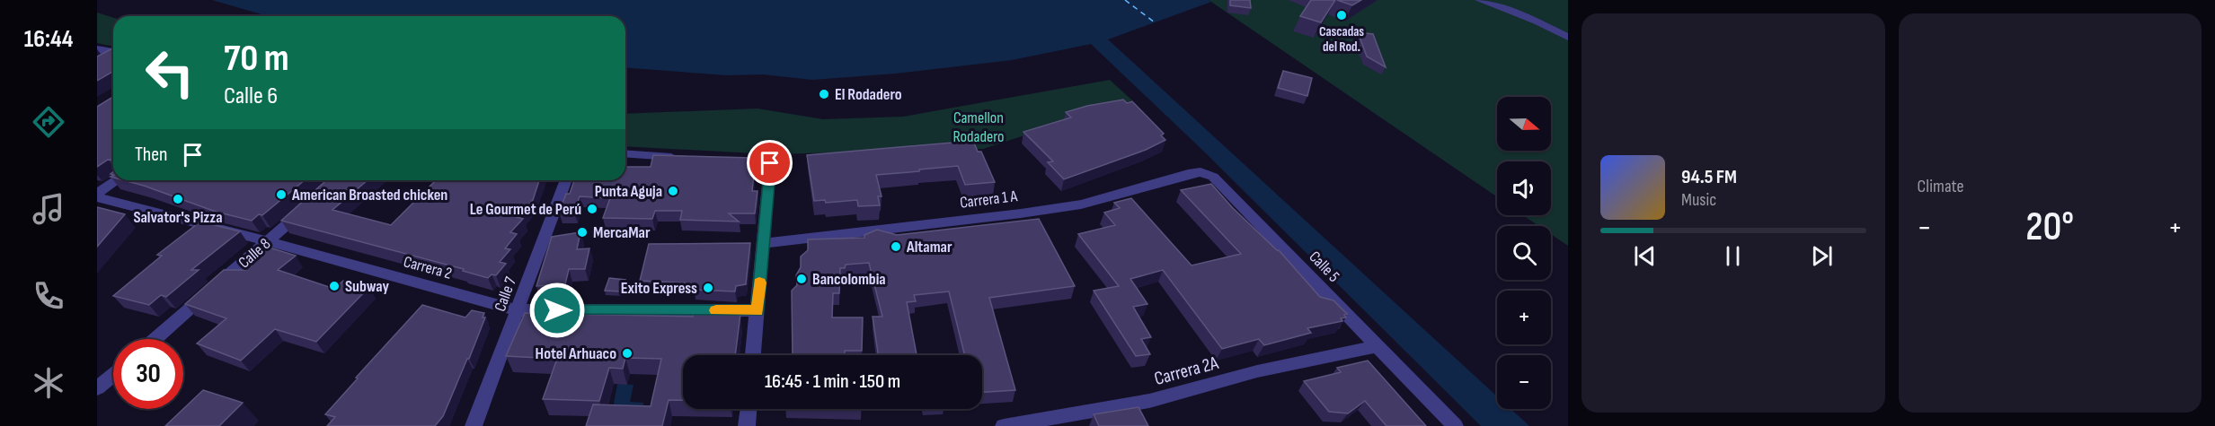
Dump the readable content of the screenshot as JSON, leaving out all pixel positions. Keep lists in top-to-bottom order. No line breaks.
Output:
{"streets":{"street":["Carrera 1 A","Calle 8","Calle 5","Carrera 2","Calle 7","Carrera 2A"]},"crossings":[["Carrera 1 A","Calle 5"],["Calle 8","Carrera 2"],["Calle 5","Carrera 2A"],["Carrera 2","Calle 7"]],"parks":["Camellon Rodadero"],"places":["Cascadas del Rod.","El Rodadero","Punta Aguja","American Broasted chicken","Salvator's Pizza","Le Gourmet de Perú","MercaMar","Altamar","Bancolombia","Subway","Exito Express","Hotel Arhuaco"],"north":"right","page":{"tabs":"16:44","tile":"Climate","turn":["70 m","Calle 6"],"map_buttons":["+","−"],"then":"Then","song":["94.5 FM","Music"],"heat":["−","20°","+"],"limit":"30","trip":"16:45 · 1 min · 150 m"}}
